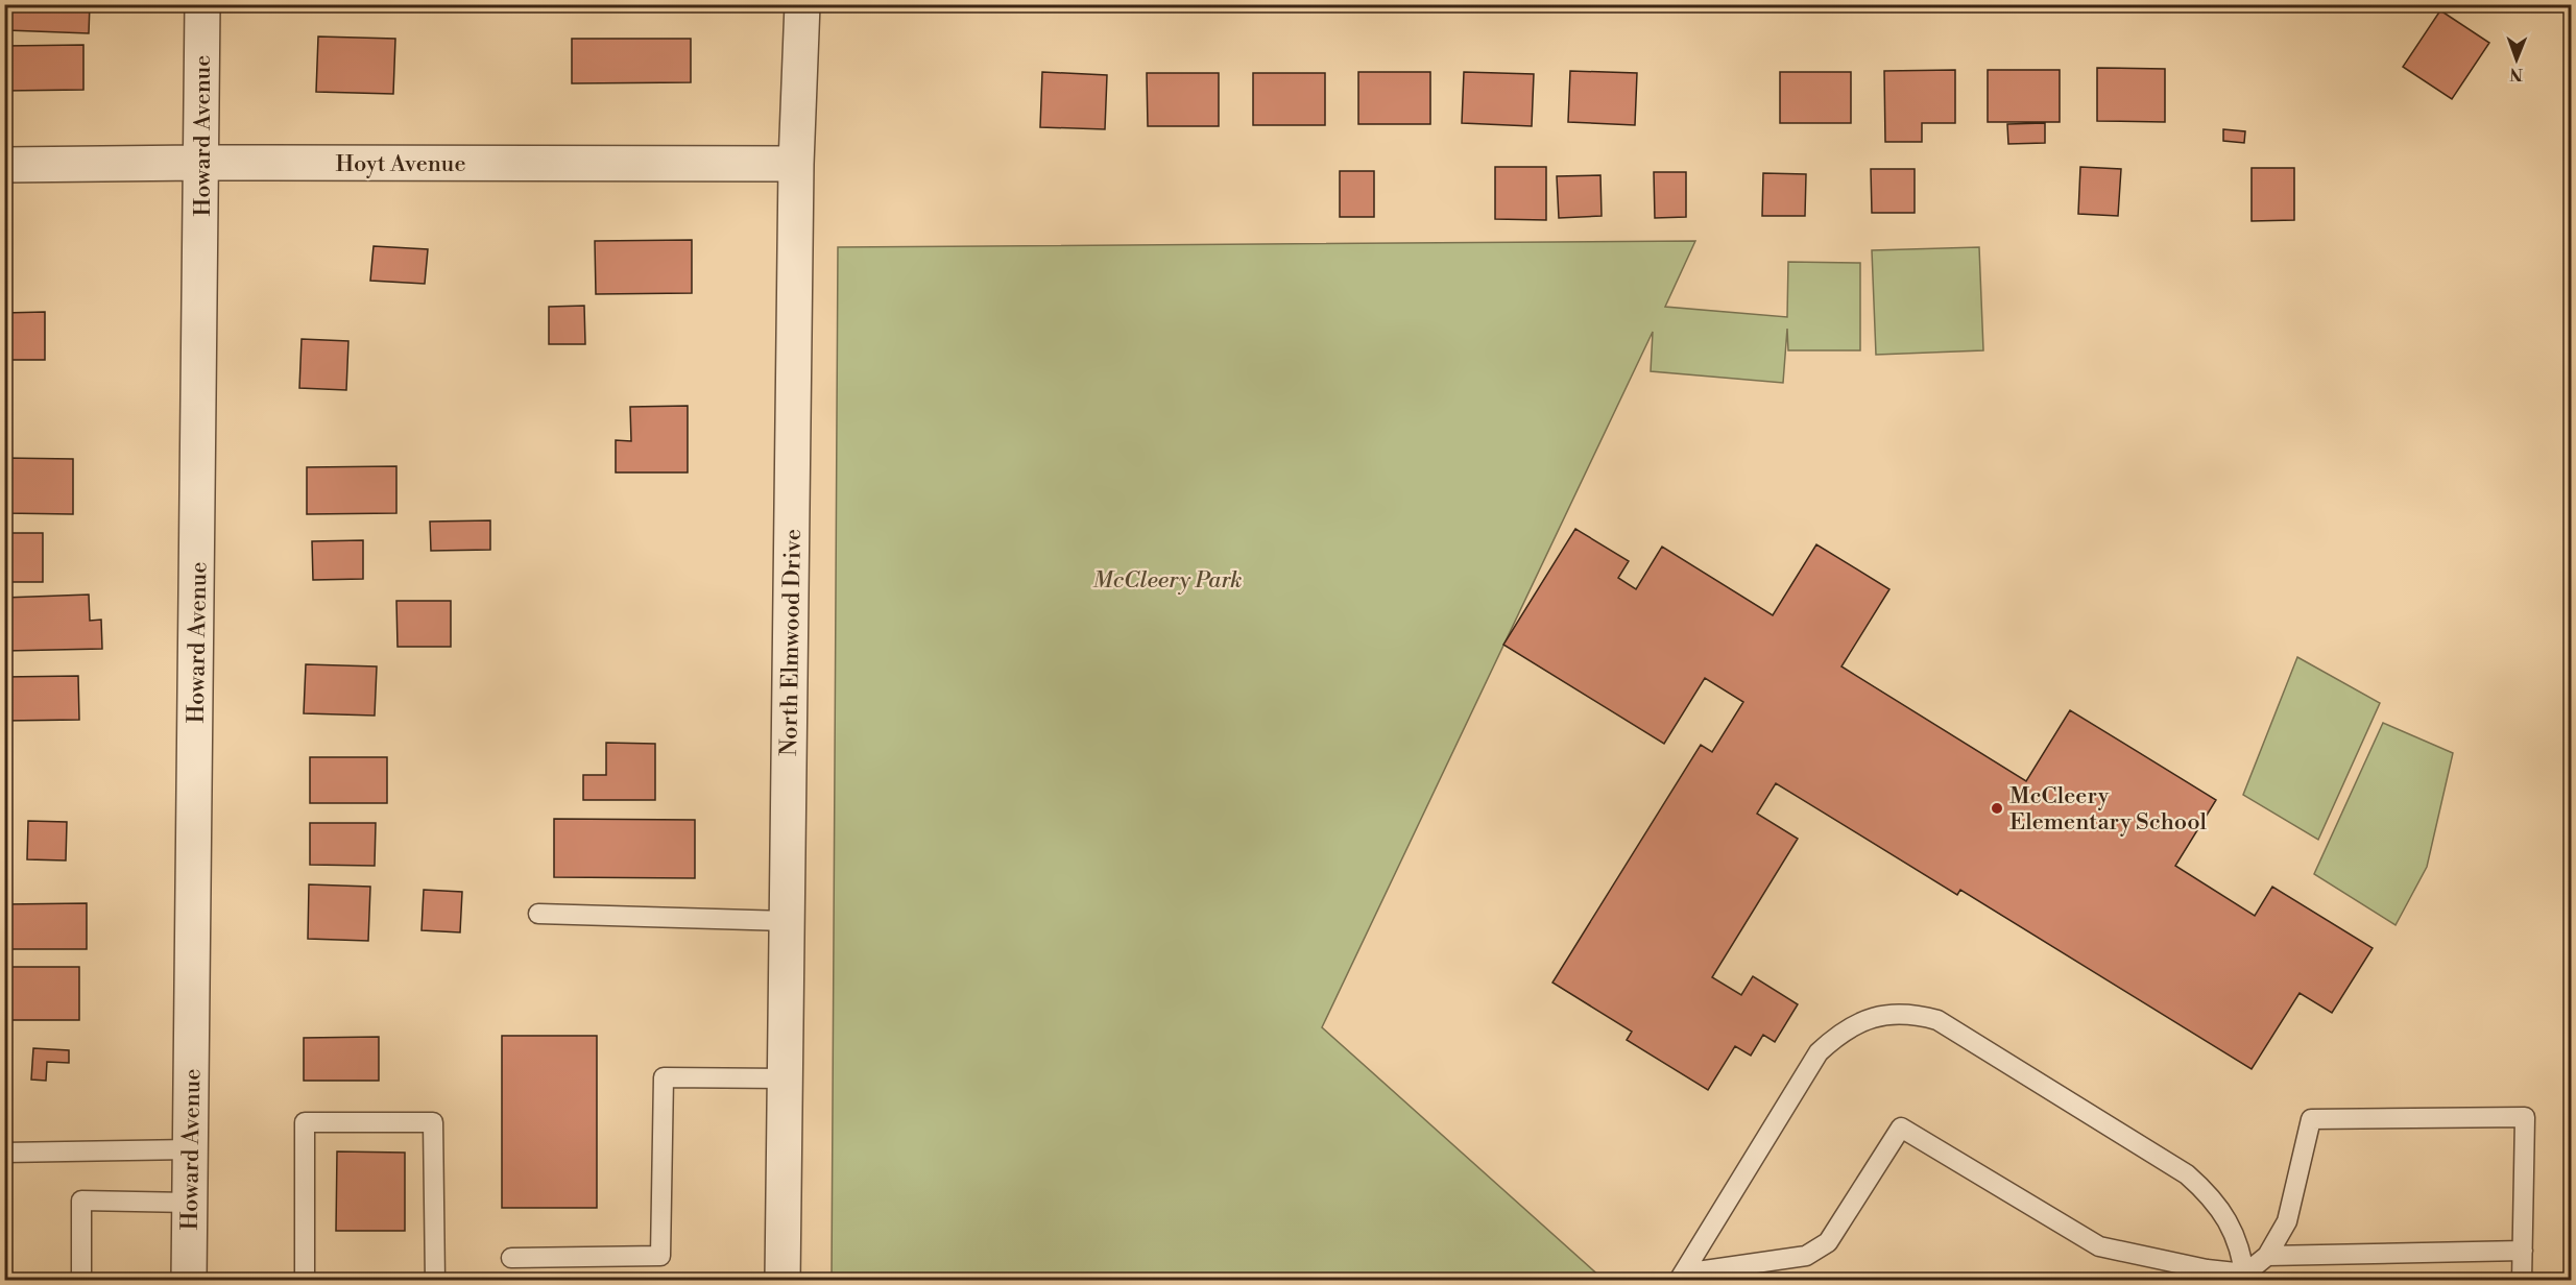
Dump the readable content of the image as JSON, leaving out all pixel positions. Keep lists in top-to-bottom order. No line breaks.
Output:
{"streets":{"street":["Howard Avenue","Hoyt Avenue","North Elmwood Drive"]},"crossings":[["Howard Avenue","Hoyt Avenue"],["Hoyt Avenue","North Elmwood Drive"]],"parks":["McCleery Park"],"places":["McCleery Elementary School"],"north":"bottom"}
